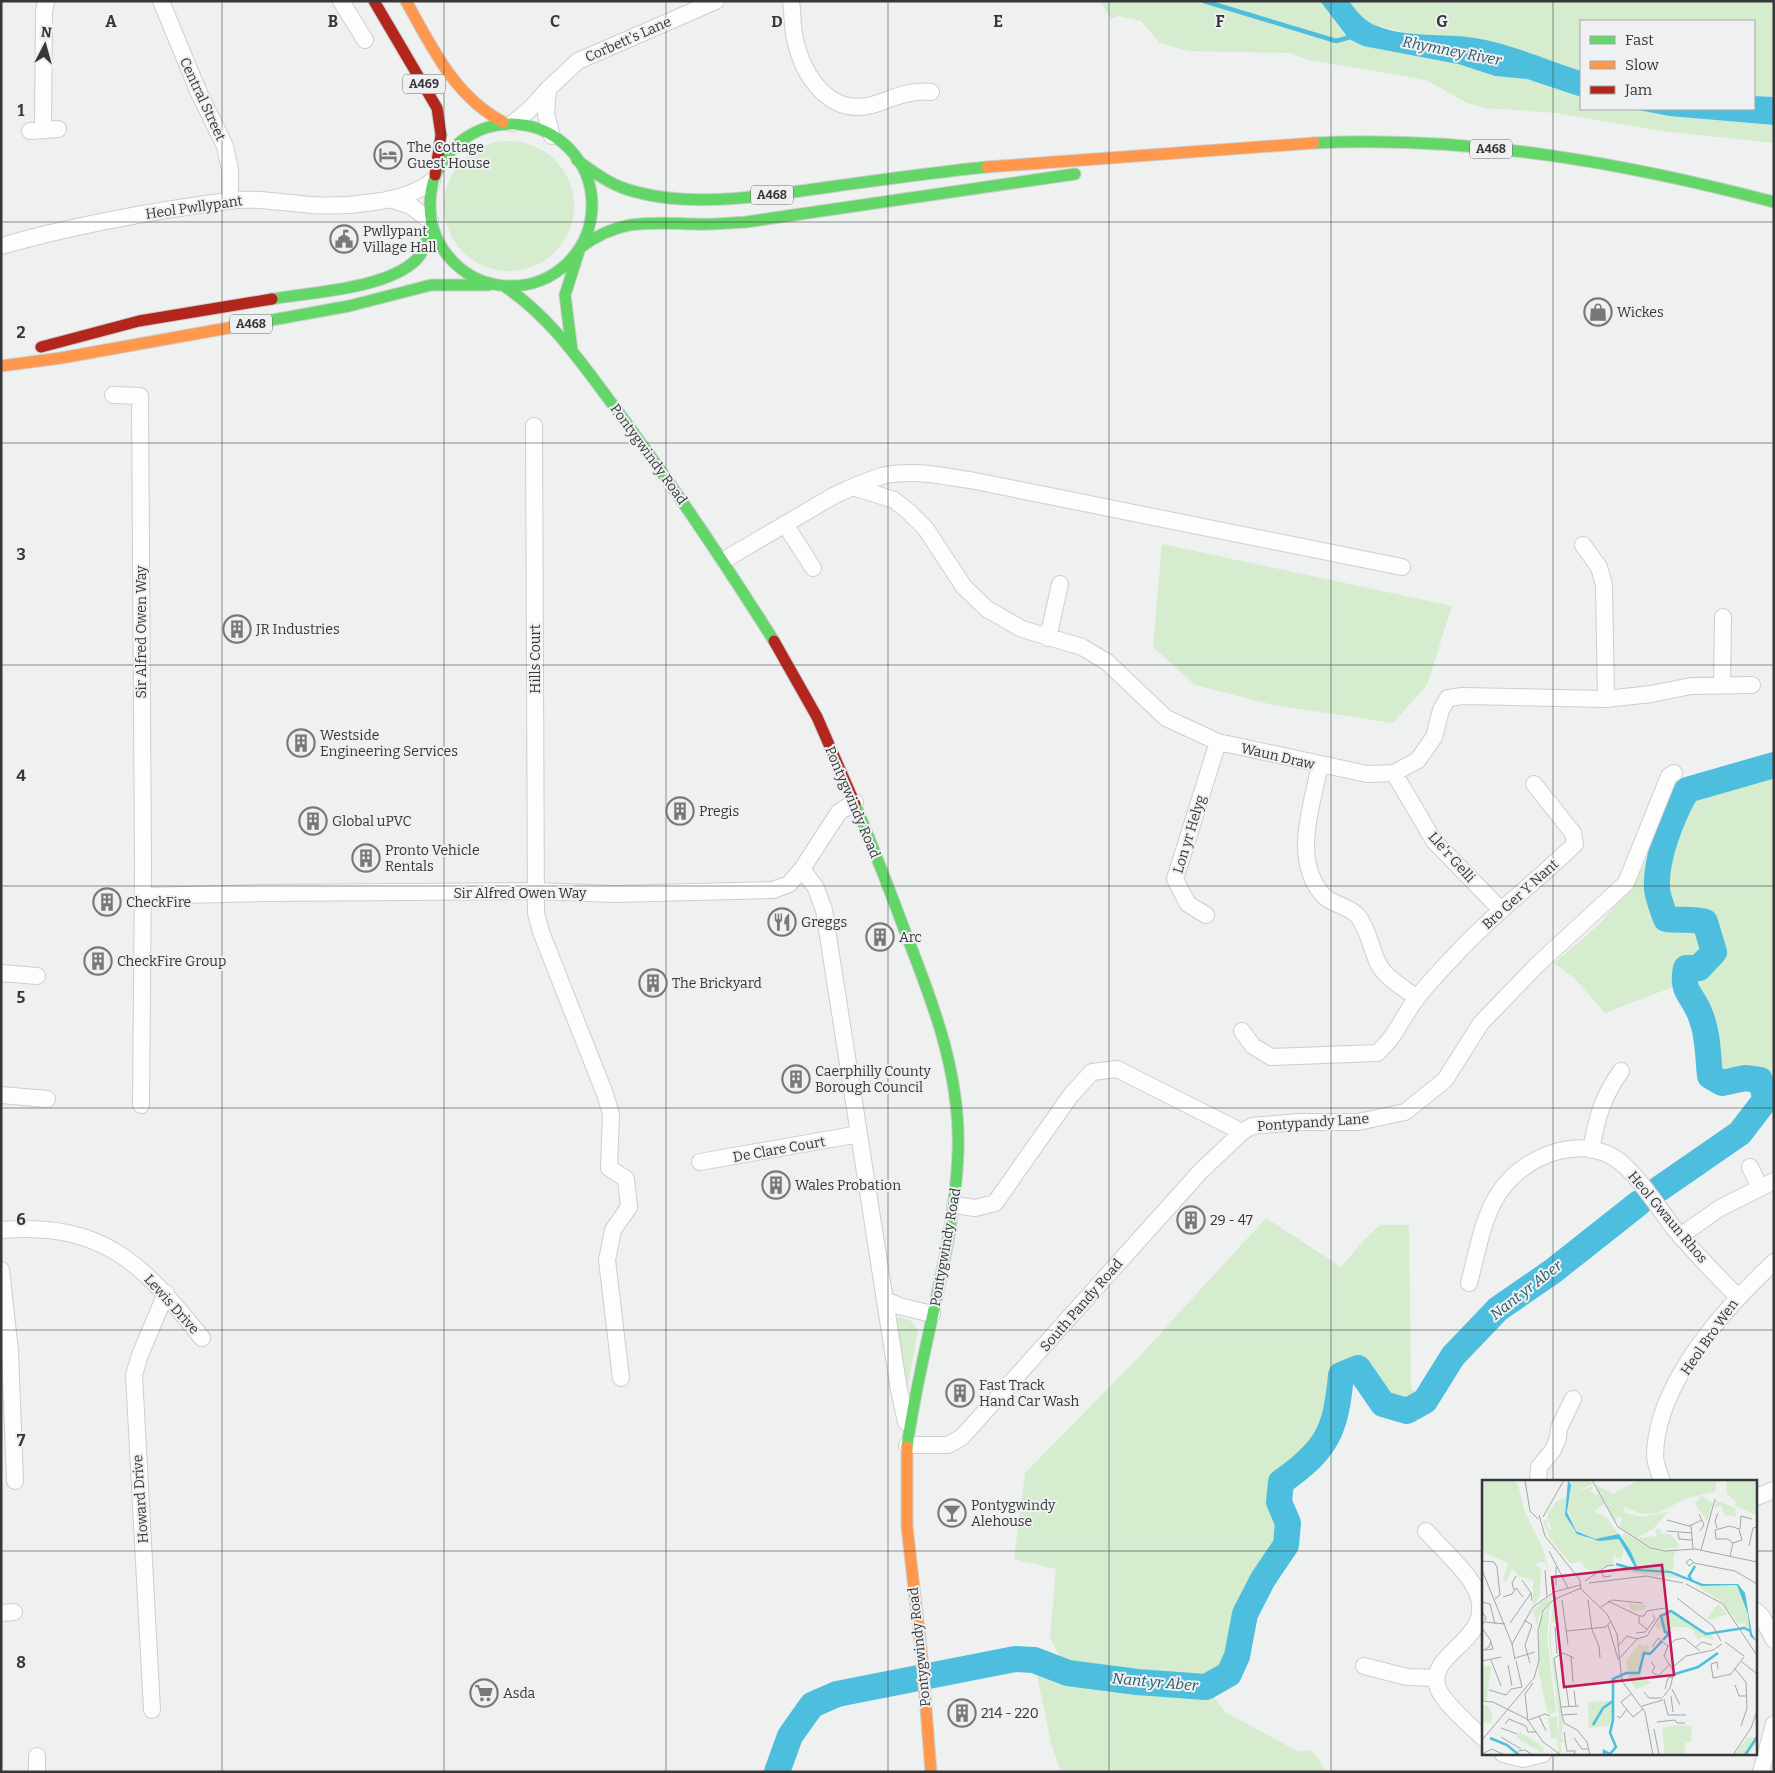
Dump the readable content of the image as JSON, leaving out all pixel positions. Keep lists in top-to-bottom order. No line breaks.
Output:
{"streets":{"main road":["A469","A468","Pontygwindy Road"],"street":["Corbett's Lane","Central Street","Heol Pwllypant","Sir Alfred Owen Way","Hills Court","Waun Draw","Lon yr Helyg","Lle'r Gelli","Bro Ger Y Nant","Pontypandy Lane","De Clare Court","Heol Gwaun Rhos","Lewis Drive","South Pandy Road","Heol Bro Wen","Howard Drive"]},"crossings":[["Corbett's Lane","A469"],["Corbett's Lane","A468"],["Corbett's Lane","Heol Pwllypant"],["Corbett's Lane","Pontygwindy Road"],["A469","A468"],["A469","Heol Pwllypant"],["A469","Pontygwindy Road"],["Central Street","Heol Pwllypant"],["A468","Heol Pwllypant"],["A468","Pontygwindy Road"],["Heol Pwllypant","Pontygwindy Road"],["Pontygwindy Road","Sir Alfred Owen Way"],["Pontygwindy Road","Pontypandy Lane"],["Pontygwindy Road","De Clare Court"],["Pontygwindy Road","South Pandy Road"],["Sir Alfred Owen Way","Hills Court"],["Waun Draw","Lon yr Helyg"],["Waun Draw","Lle'r Gelli"],["Lle'r Gelli","Bro Ger Y Nant"],["Pontypandy Lane","South Pandy Road"],["Heol Gwaun Rhos","Heol Bro Wen"],["Lewis Drive","Howard Drive"]],"water":["Rhymney River","Nant yr Aber"],"places":{"hotel":["The Cottage Guest House"],"public building":["Pwllypant Village Hall"],"shop":["Wickes"],"building":["JR Industries","Westside Engineering Services","Pregis","Global uPVC","Pronto Vehicle Rentals","CheckFire","Arc","CheckFire Group","The Brickyard","Caerphilly County Borough Council","Wales Probation","29 - 47","Fast Track Hand Car Wash","214 - 220"],"restaurant":["Greggs"],"bar":["Pontygwindy Alehouse"],"supermarket":["Asda"]},"legend":["Fast","Slow","Jam"],"north":"top","grid":{"columns":["A","B","C","D","E","F","G"],"rows":["1","2","3","4","5","6","7","8"]}}
